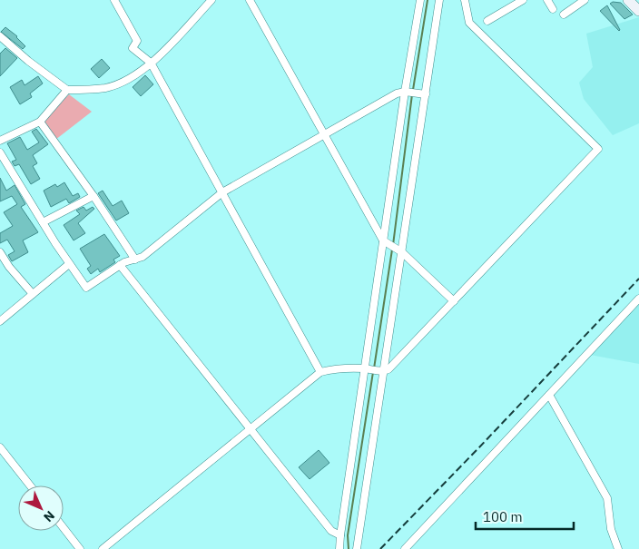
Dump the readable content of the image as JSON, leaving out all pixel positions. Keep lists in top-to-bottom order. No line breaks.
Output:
{"scale_bar":"100 m","north":"bottom right"}
